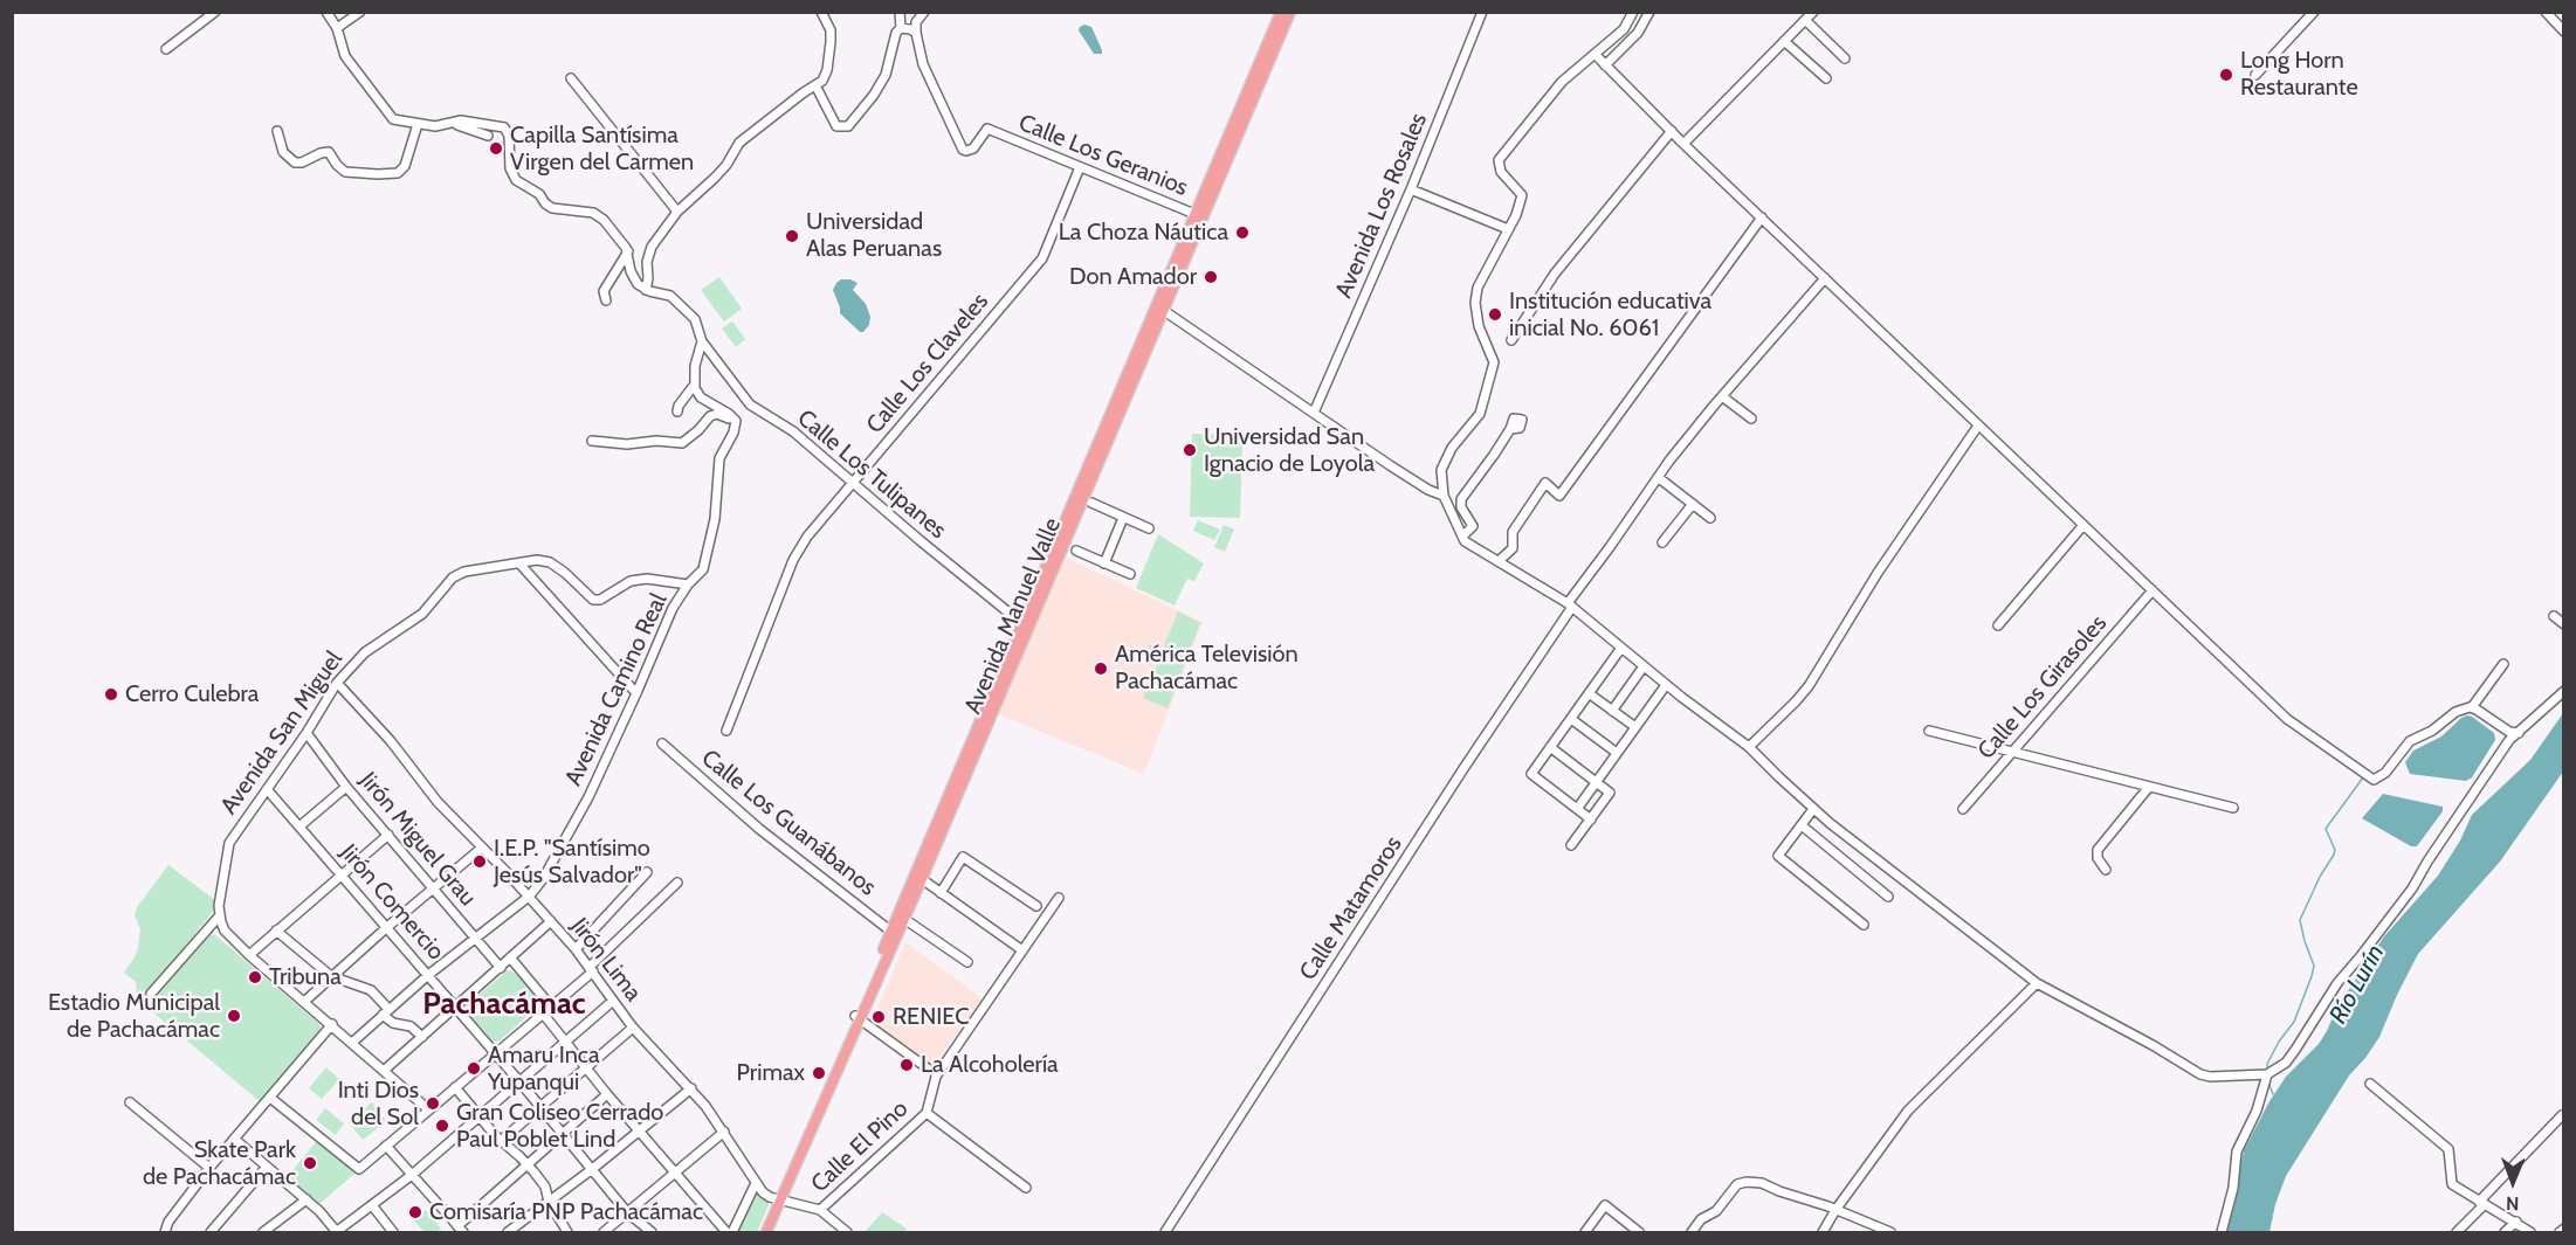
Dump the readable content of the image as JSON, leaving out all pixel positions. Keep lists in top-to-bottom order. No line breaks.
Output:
{"streets":{"main road":["Avenida Manuel Valle"],"street":["Calle Los Geranios","Avenida Los Rosales","Calle Los Claveles","Calle Los Tulipanes","Calle Los Girasoles","Avenida Camino Real","Avenida San Miguel","Calle Los Guanábanos","Jirón Miguel Grau","Jirón Comercio","Calle Matamoros","Jirón Lima","Calle El Pino"]},"crossings":[["Calle Los Geranios","Calle Los Claveles"],["Calle Los Geranios","Avenida Manuel Valle"],["Calle Los Claveles","Calle Los Tulipanes"],["Calle Los Tulipanes","Avenida Manuel Valle"],["Avenida Manuel Valle","Calle Los Guanábanos"],["Avenida Manuel Valle","Jirón Lima"],["Avenida Camino Real","Avenida San Miguel"],["Avenida Camino Real","Jirón Miguel Grau"],["Avenida Camino Real","Jirón Comercio"],["Avenida Camino Real","Jirón Lima"],["Avenida San Miguel","Jirón Miguel Grau"],["Avenida San Miguel","Jirón Comercio"],["Avenida San Miguel","Jirón Lima"]],"districts":["Pachacámac"],"water":["Río Lurín"],"places":["Long Horn Restaurante","Capilla Santísima Virgen del Carmen","La Choza Náutica","Universidad Alas Peruanas","Don Amador","Institución educativa inicial No. 6061","Universidad San Ignacio de Loyola","América Televisión Pachacámac","Cerro Culebra","I.E.P. \"Santísimo Jesús Salvador\"","Tribuna","Estadio Municipal de Pachacámac","RENIEC","La Alcoholería","Amaru Inca Yupanqui","Primax","Inti Dios del Sol","Gran Coliseo Cerrado Paul Poblet Lind","Skate Park de Pachacámac","Comisaría PNP Pachacámac"],"north":"bottom"}
